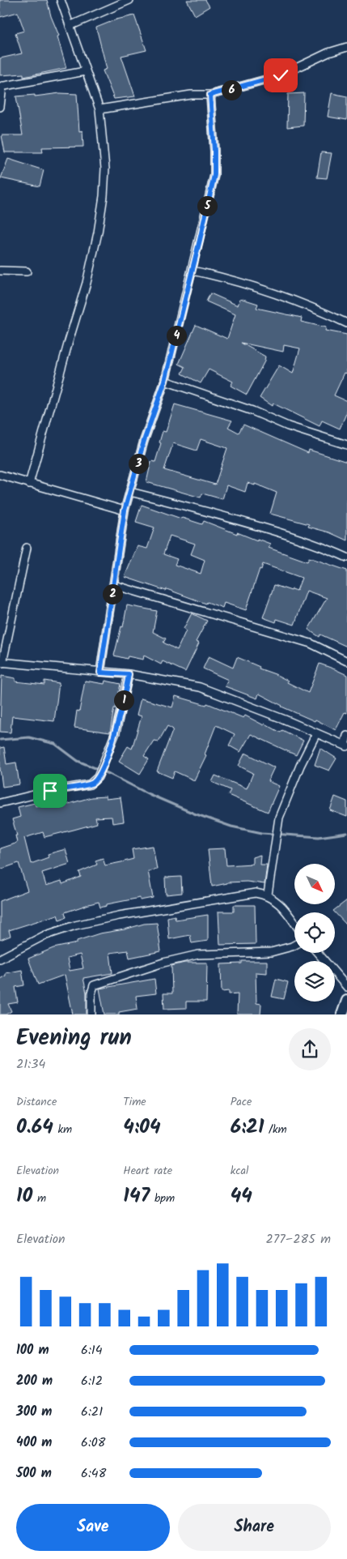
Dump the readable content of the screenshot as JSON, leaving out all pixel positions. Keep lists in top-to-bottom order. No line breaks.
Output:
{"north":"bottom right","page":{"pins":["6","5","4","3","2","1"],"heading":["Evening run","21:34"],"stats":[["Distance","0.64 km"],["Time","4:04"],["Pace","6:21 /km"],["Elevation","10 m"],["Heart rate","147 bpm"],["kcal","44"]],"chart":["Elevation","277–285 m"],"list":[{"name":"100 m","note":"6:14"},{"name":"200 m","note":"6:12"},{"name":"300 m","note":"6:21"},{"name":"400 m","note":"6:08"},{"name":"500 m","note":"6:48"}],"buttons":["Save","Share"]}}
